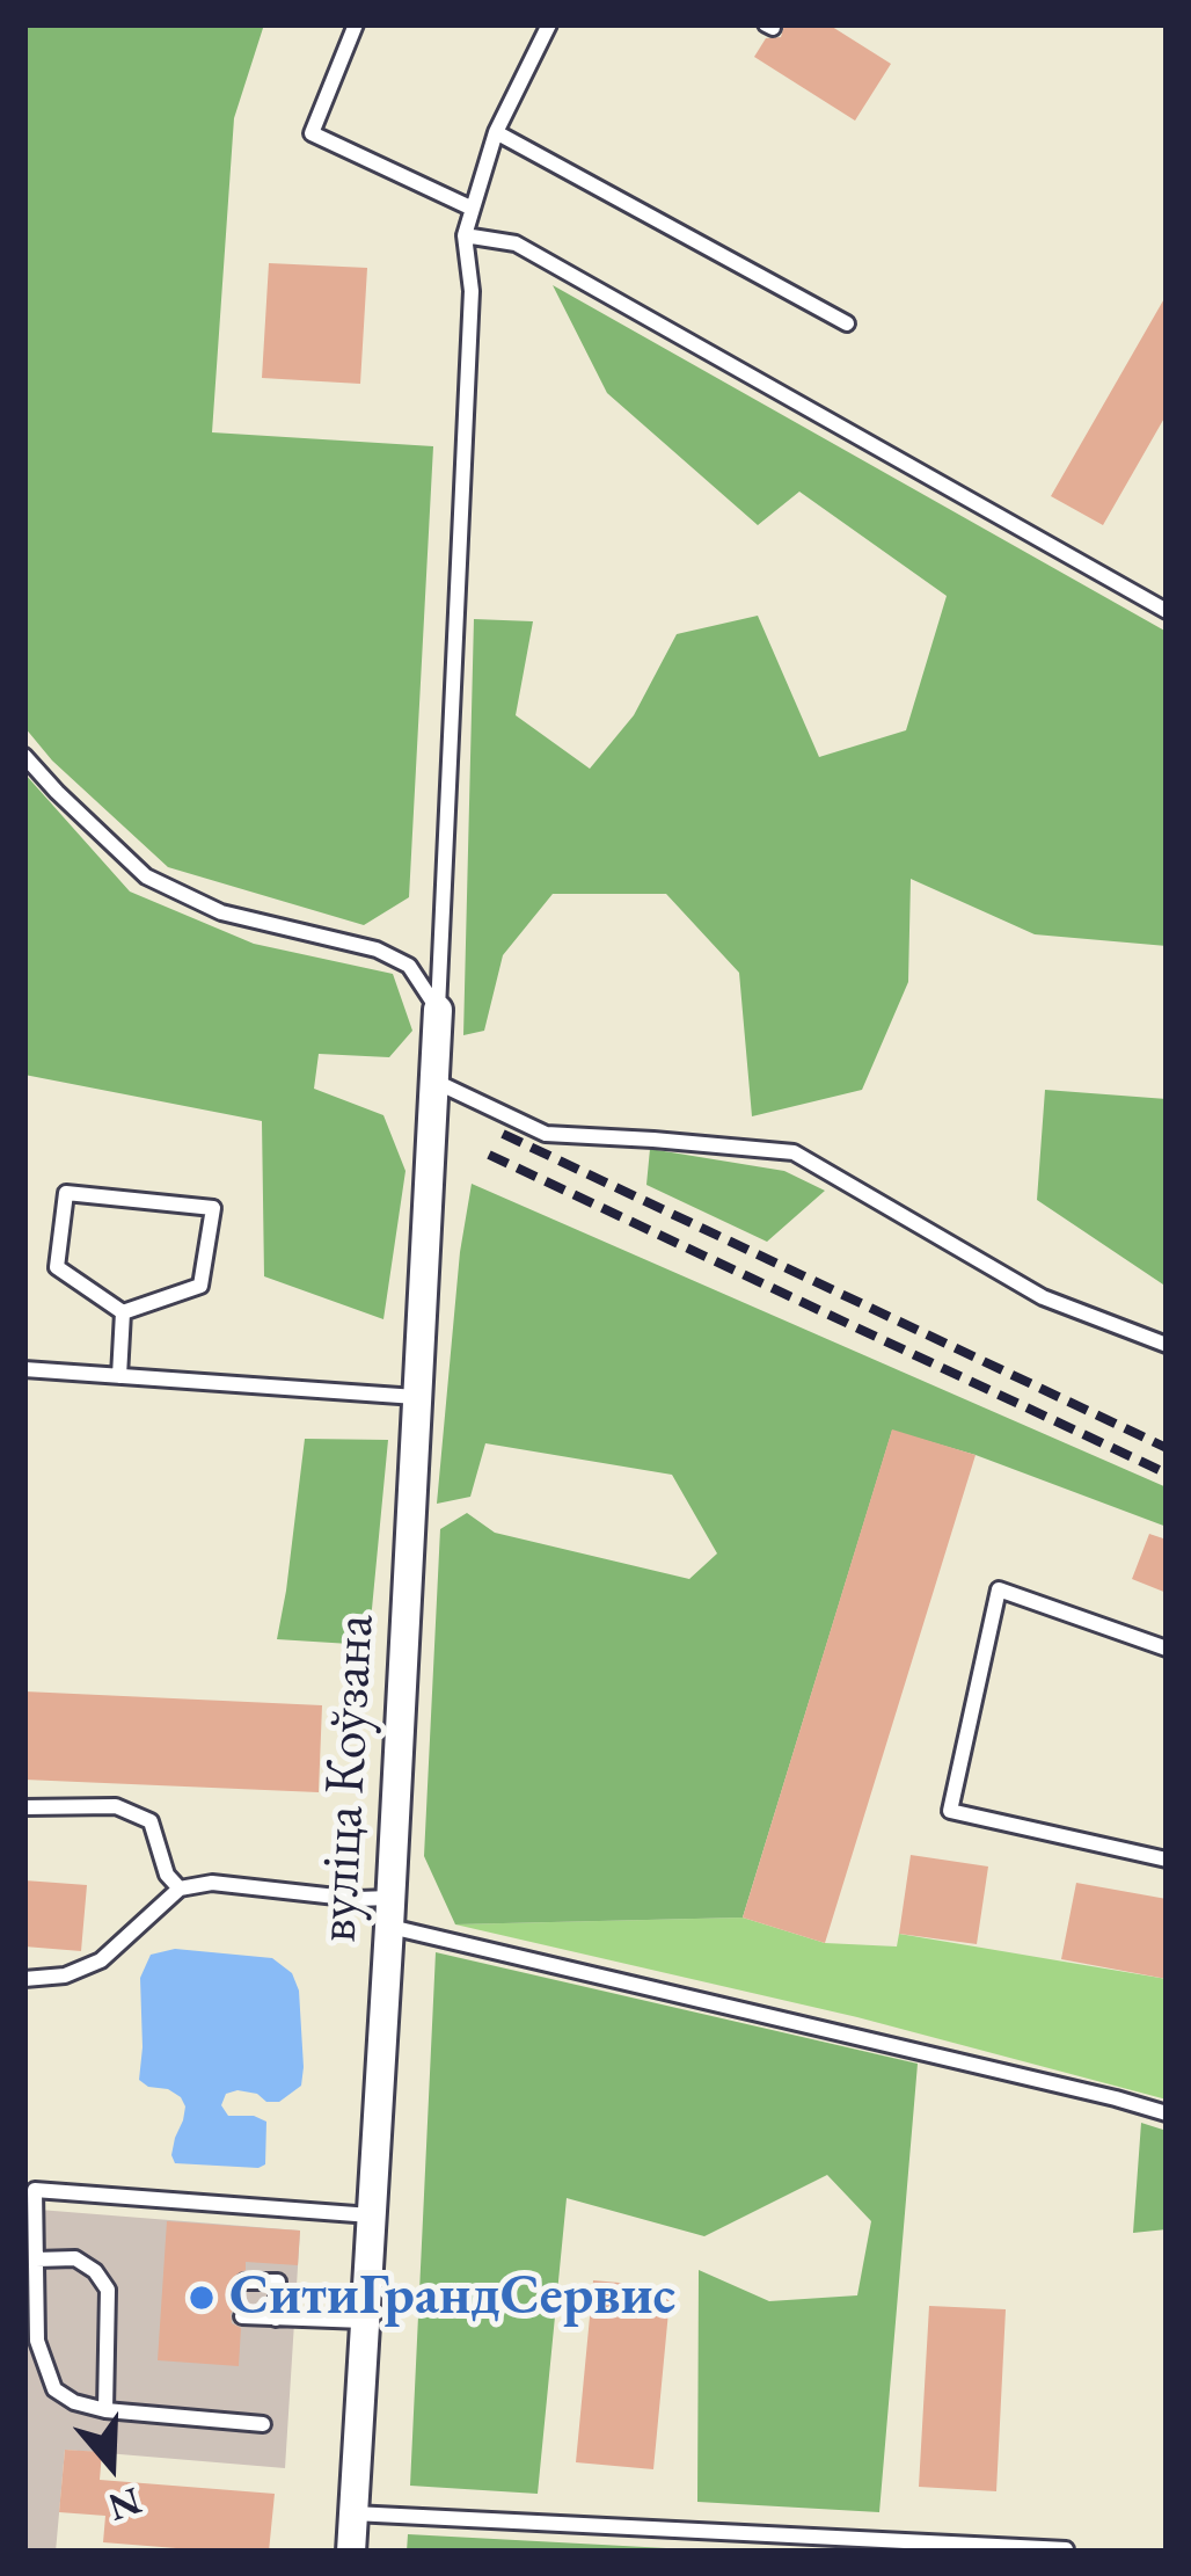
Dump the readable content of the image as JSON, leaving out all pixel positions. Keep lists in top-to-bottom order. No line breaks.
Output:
{"streets":{"street":["вуліца Коўзана"]},"places":["СитиГрандСервис"],"north":"bottom"}
